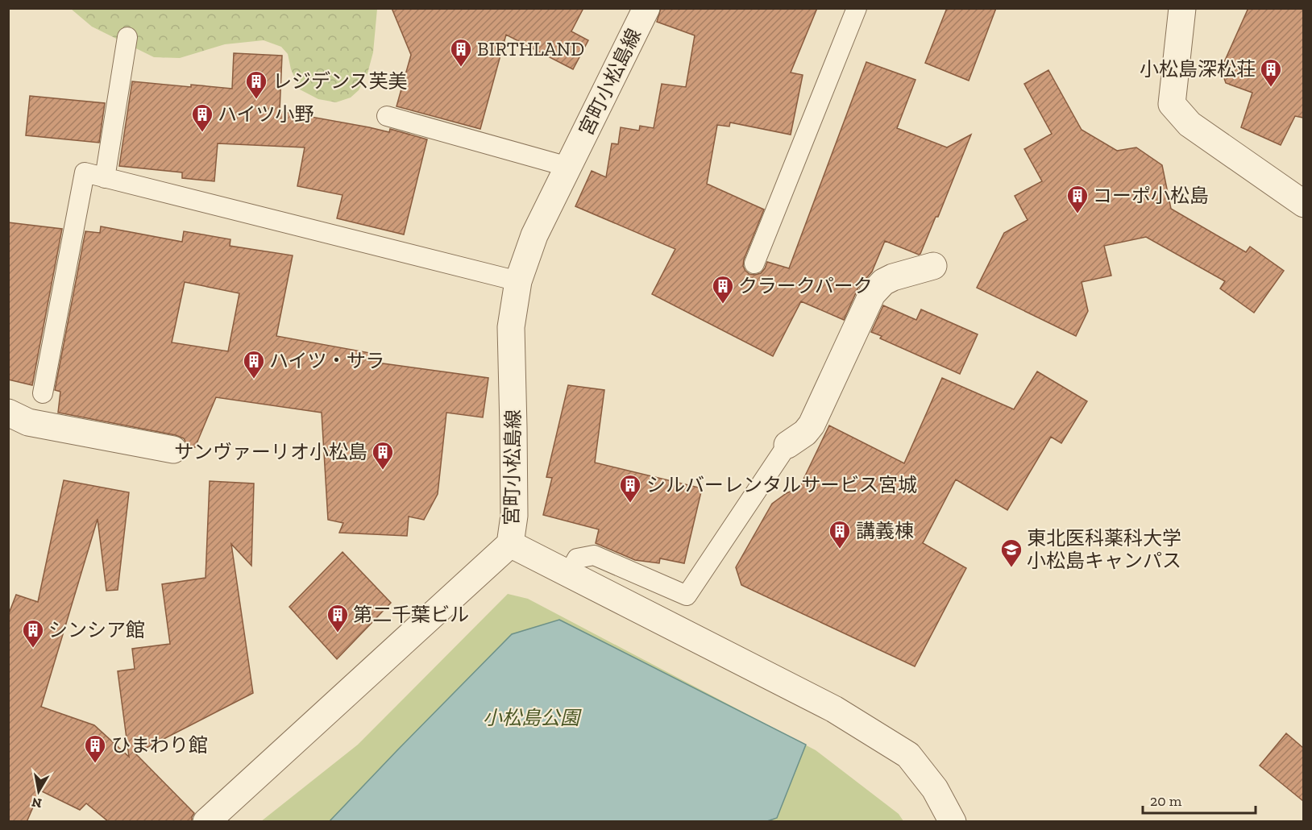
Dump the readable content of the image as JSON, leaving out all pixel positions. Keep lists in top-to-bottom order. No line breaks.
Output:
{"streets":{"street":["宮町小松島線"]},"parks":["小松島公園"],"places":{"building":["BIRTHLAND","小松島深松荘","レジデンス芙美","ハイツ小野","コーポ小松島","クラークパーク","ハイツ・サラ","サンヴァーリオ小松島","シルバーレンタルサービス宮城","講義棟","第二千葉ビル","シンシア館","ひまわり館"],"school or university":["東北医科薬科大学 小松島キャンパス"]},"scale_bar":"20 m","north":"bottom"}
